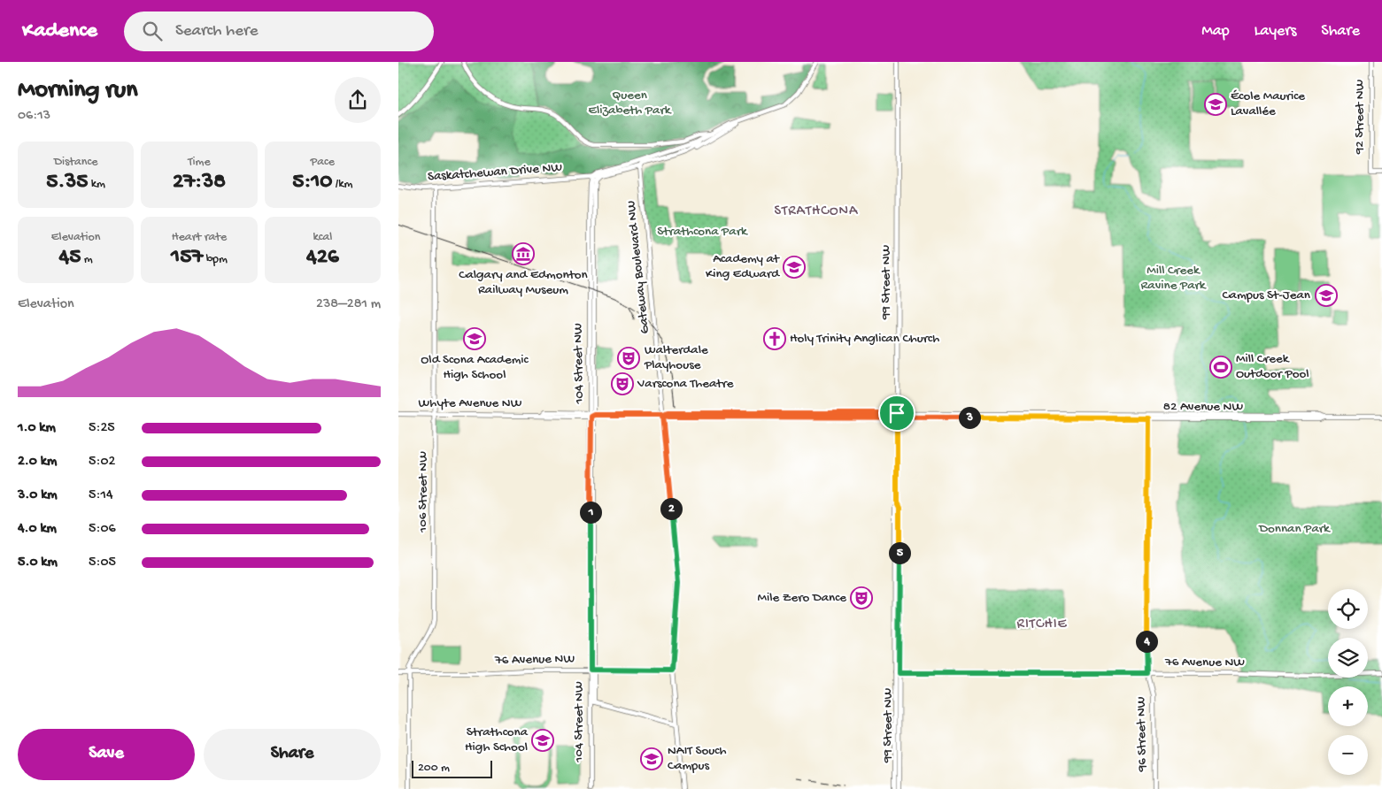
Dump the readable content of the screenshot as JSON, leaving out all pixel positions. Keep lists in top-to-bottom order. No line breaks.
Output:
{"streets":{"main road":["92 Street NW","Saskatchewan Drive NW","Gateway Boulevard NW","99 Street NW","104 Street NW","Whyte Avenue NW","82 Avenue NW","106 Street NW","76 Avenue NW","96 Street NW"]},"crossings":[["Saskatchewan Drive NW","Gateway Boulevard NW"],["Saskatchewan Drive NW","104 Street NW"],["Saskatchewan Drive NW","106 Street NW"],["Gateway Boulevard NW","Whyte Avenue NW"],["Gateway Boulevard NW","76 Avenue NW"],["99 Street NW","Whyte Avenue NW"],["99 Street NW","82 Avenue NW"],["99 Street NW","76 Avenue NW"],["104 Street NW","Whyte Avenue NW"],["104 Street NW","76 Avenue NW"],["Whyte Avenue NW","82 Avenue NW"],["Whyte Avenue NW","106 Street NW"],["82 Avenue NW","96 Street NW"],["106 Street NW","76 Avenue NW"],["76 Avenue NW","96 Street NW"]],"districts":["STRATHCONA","RITCHIE"],"parks":["Queen Elizabeth Park","Strathcona Park","Mill Creek Ravine Park","Donnan Park"],"places":{"school or university":["École Maurice Lavallée","Academy at King Edward","Campus St-Jean","Old Scona Academic High School","Strathcona High School","NAIT Souch Campus"],"museum":["Calgary and Edmonton Railway Museum"],"church":["Holy Trinity Anglican Church"],"theatre":["Walterdale Playhouse","Varscona Theatre","Mile Zero Dance"],"sports":["Mill Creek Outdoor Pool"]},"scale_bar":"200 m","page":{"header":"Kadence","search":"Search here","nav":["Map","Layers","Share"],"heading":["Morning run","06:13"],"stats":[["Distance","5.35 km"],["Time","27:38"],["Pace","5:10 /km"],["Elevation","45 m"],["Heart rate","157 bpm"],["kcal","426"]],"chart":["Elevation","238–281 m"],"pins":["3","2","1","5","4"],"list":[{"name":"1.0 km","note":"5:25"},{"name":"2.0 km","note":"5:02"},{"name":"3.0 km","note":"5:14"},{"name":"4.0 km","note":"5:06"},{"name":"5.0 km","note":"5:05"}],"map_buttons":["+","−"],"buttons":["Save","Share"],"scale":"200 m"}}
